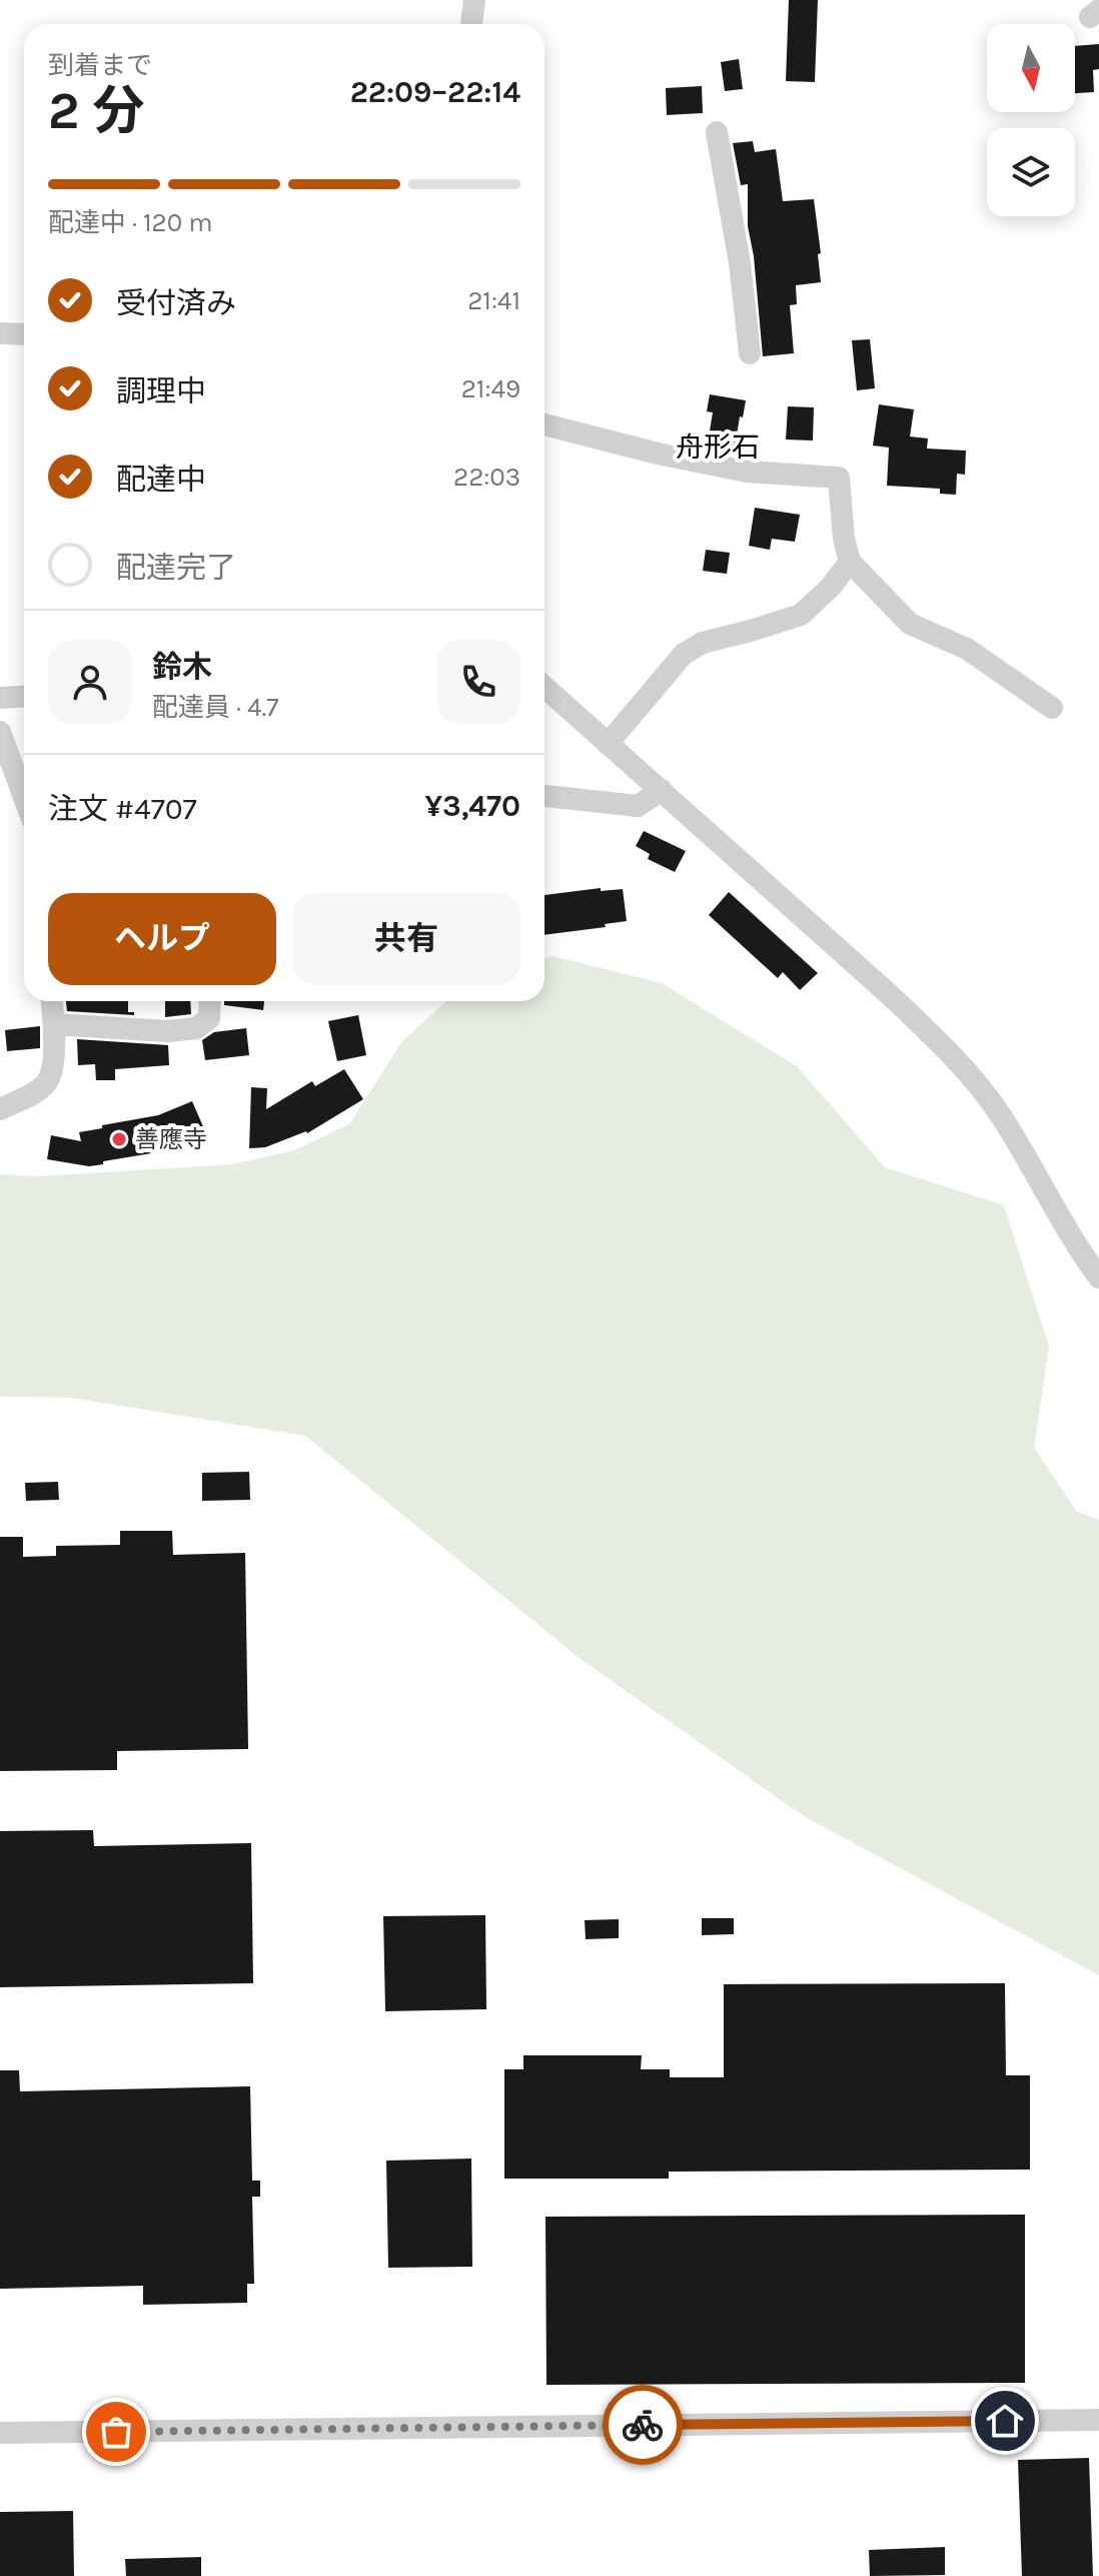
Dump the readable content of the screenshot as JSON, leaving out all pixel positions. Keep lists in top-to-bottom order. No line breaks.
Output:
{"districts":["舟形石"],"places":["善應寺"],"north":"bottom","page":{"heading":["2 分","到着まで","22:09–22:14"],"panel":["鈴木","配達員 · 4.7","注文 #4707","¥3,470"],"bar":"配達中 · 120 m","list":[["受付済み","21:41"],["調理中","21:49"],["配達中","22:03"],"配達完了"],"buttons":["ヘルプ","共有"]}}
